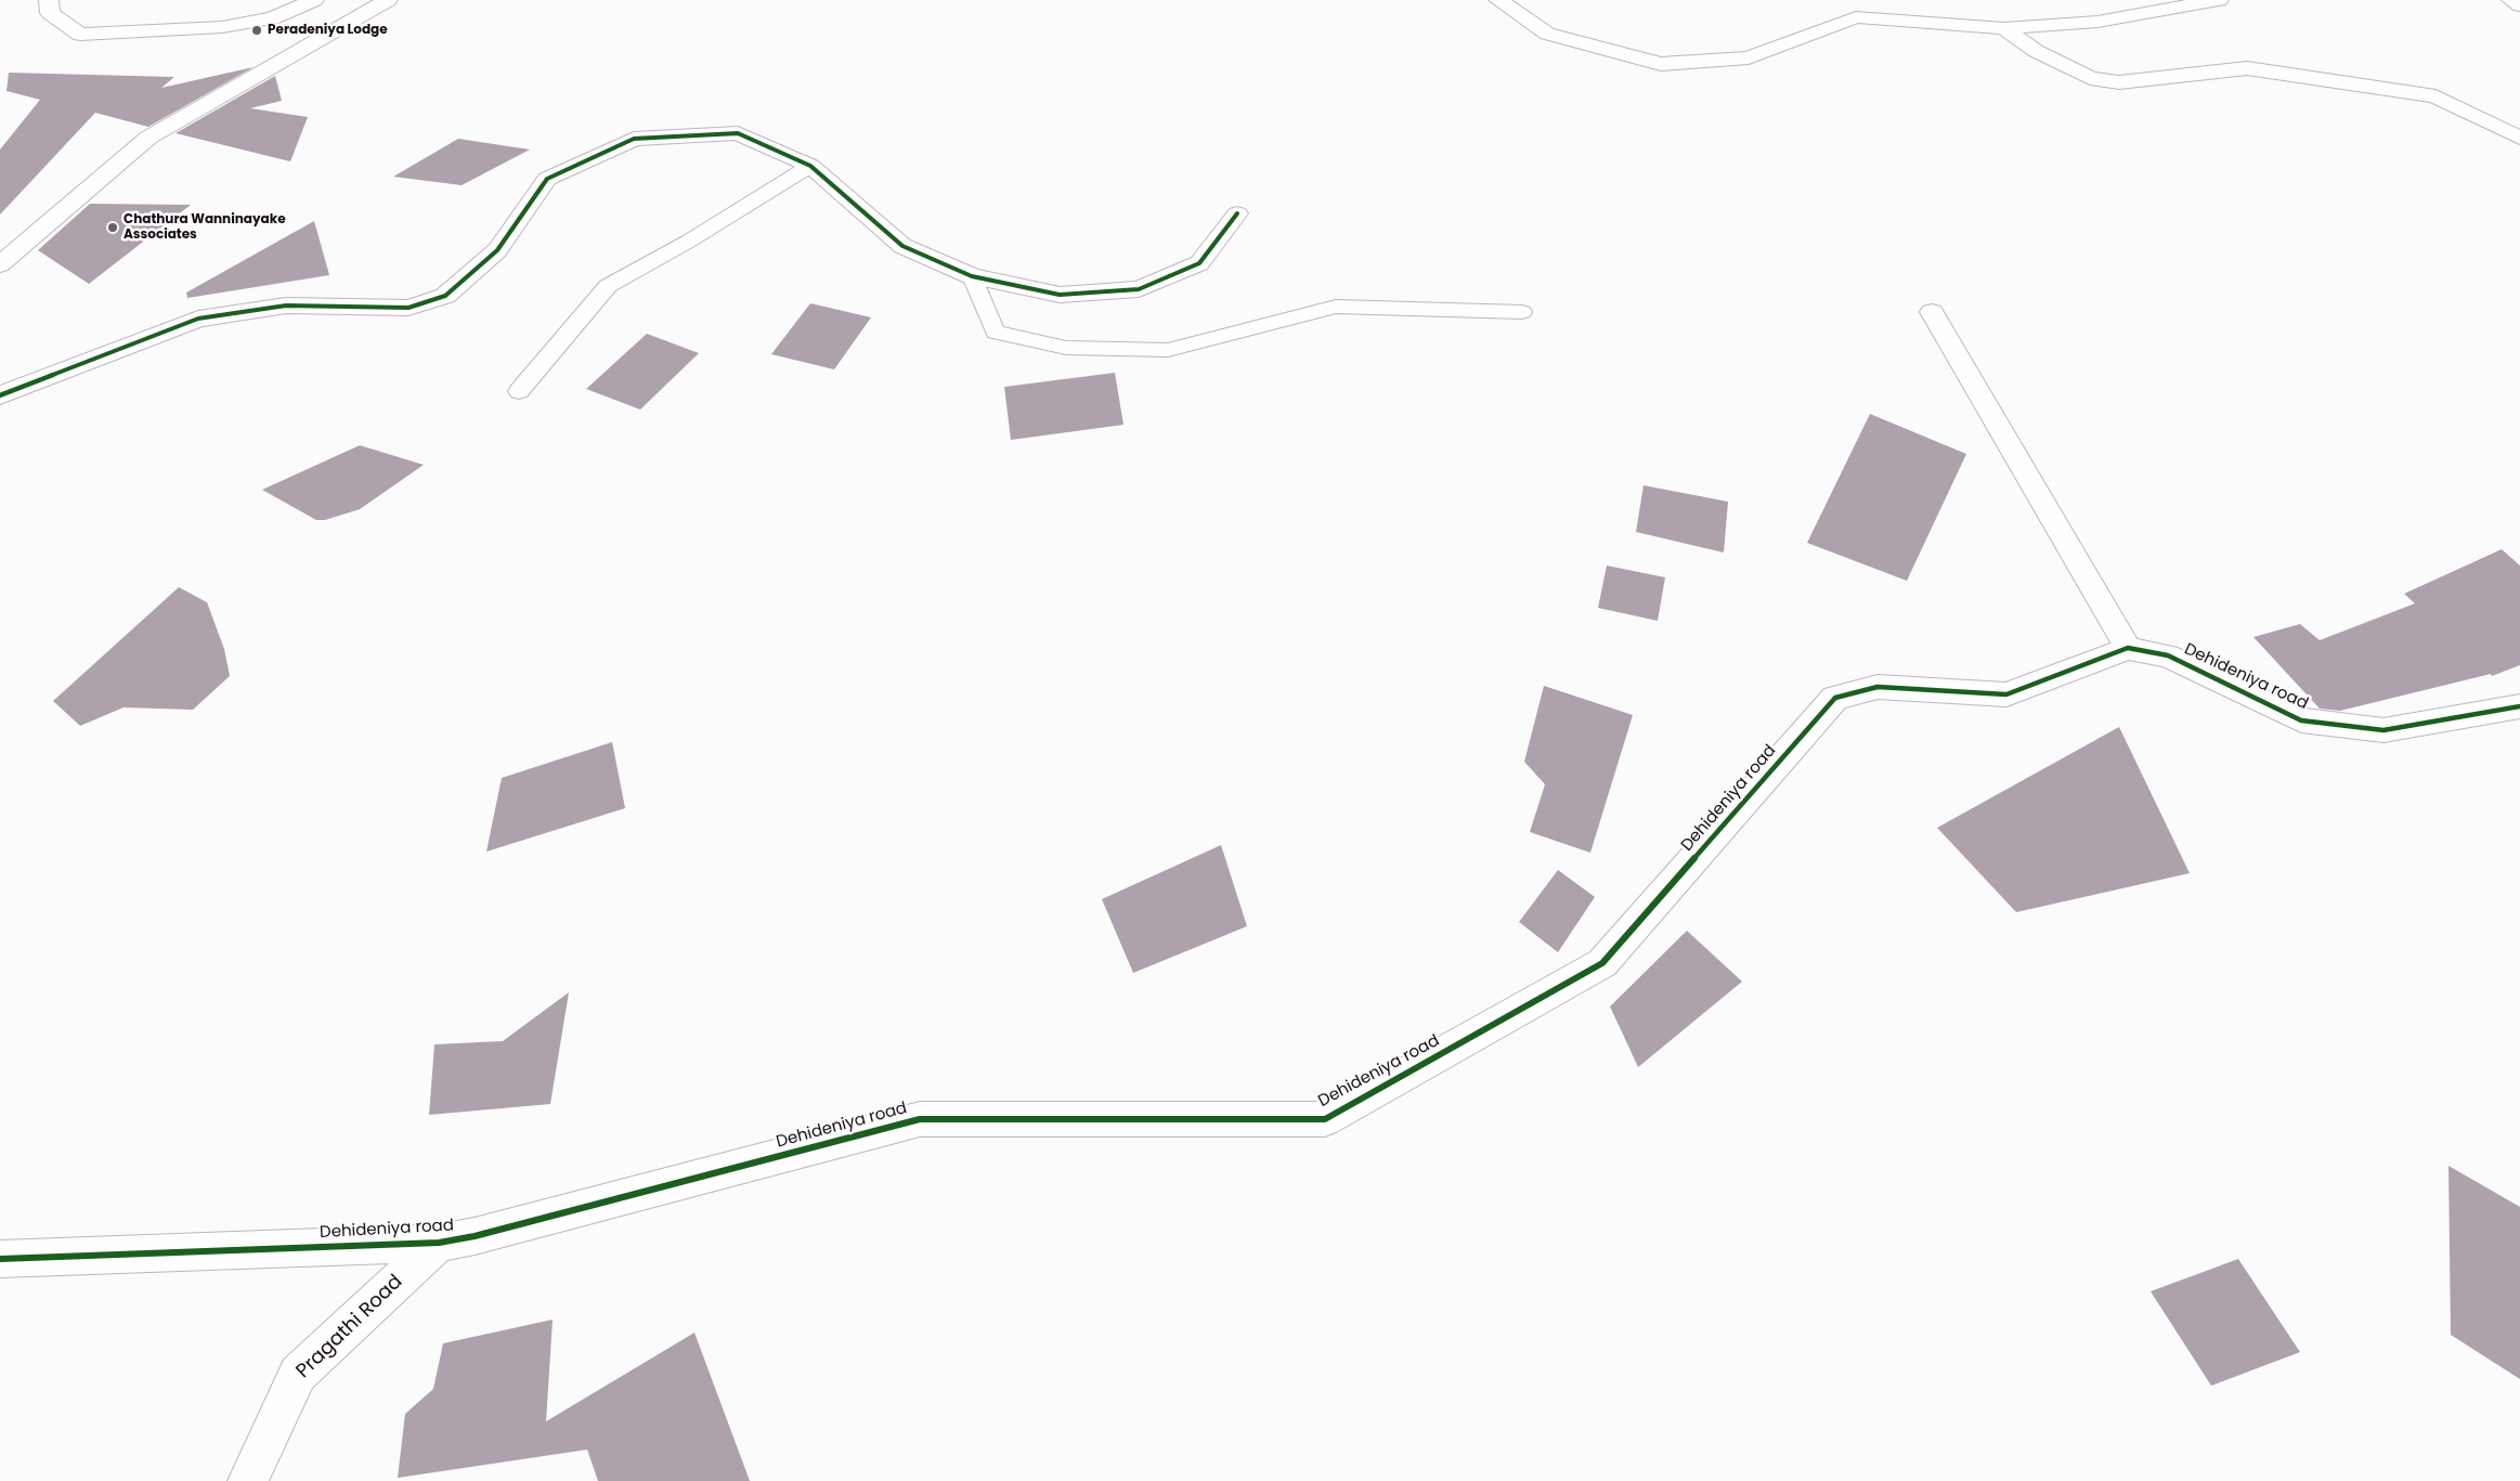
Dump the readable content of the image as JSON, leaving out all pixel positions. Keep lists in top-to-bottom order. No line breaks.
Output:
{"streets":{"street":["Dehideniya road","Pragathi Road"]},"crossings":[["Dehideniya road","Pragathi Road"]],"places":["Peradeniya Lodge","Chathura Wanninayake Associates"]}
